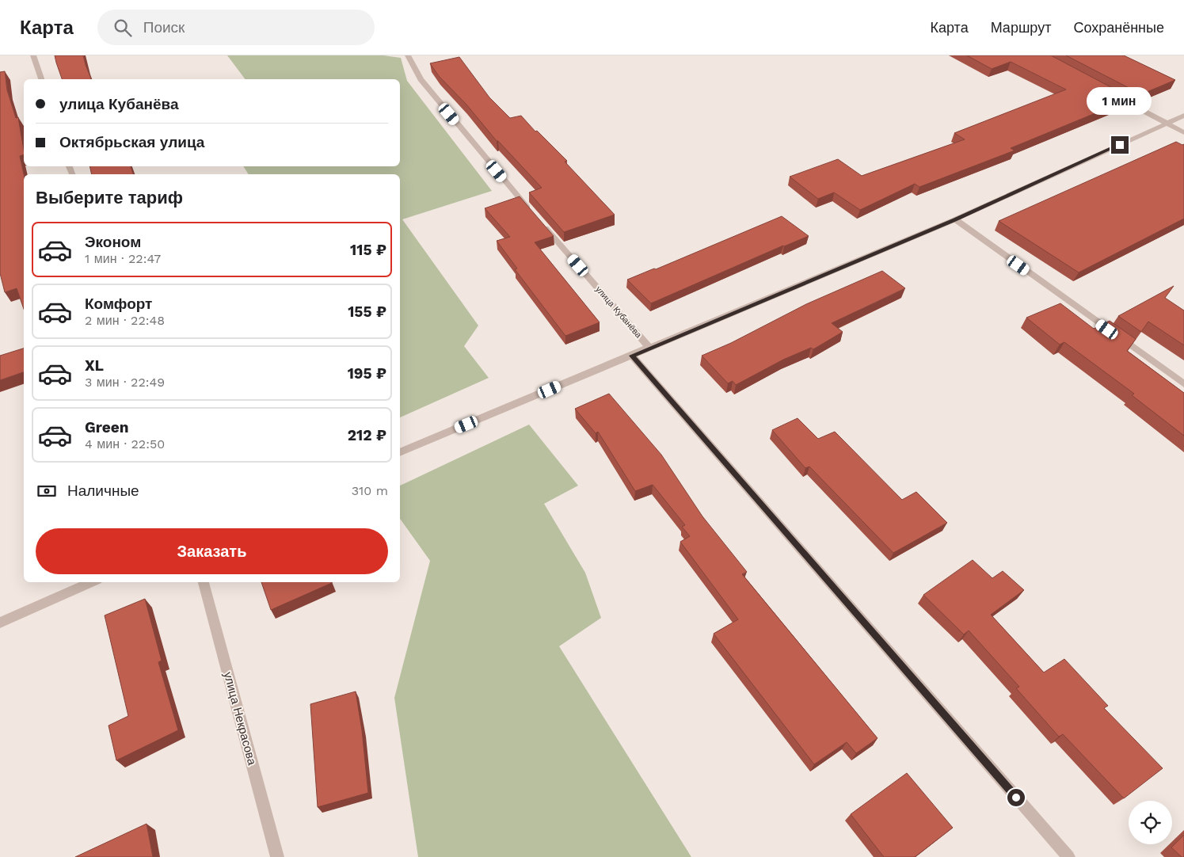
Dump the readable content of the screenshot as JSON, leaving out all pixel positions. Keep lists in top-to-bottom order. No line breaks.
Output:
{"streets":{"street":["улица Кубанёва","улица Некрасова"]},"page":{"header":"Карта","search":"Поиск","nav":["Карта","Маршрут","Сохранённые"],"banner":["улица Кубанёва","Октябрьская улица"],"bubble":"1 мин","heading":"Выберите тариф","list":[{"name":"Эконом","note":"1 мин · 22:47","value":"115 ₽"},{"name":"Комфорт","note":"2 мин · 22:48","value":"155 ₽"},{"name":"XL","note":"3 мин · 22:49","value":"195 ₽"},{"name":"Green","note":"4 мин · 22:50","value":"212 ₽"}],"pay":["Наличные","310 m"],"buttons":"Заказать"}}
